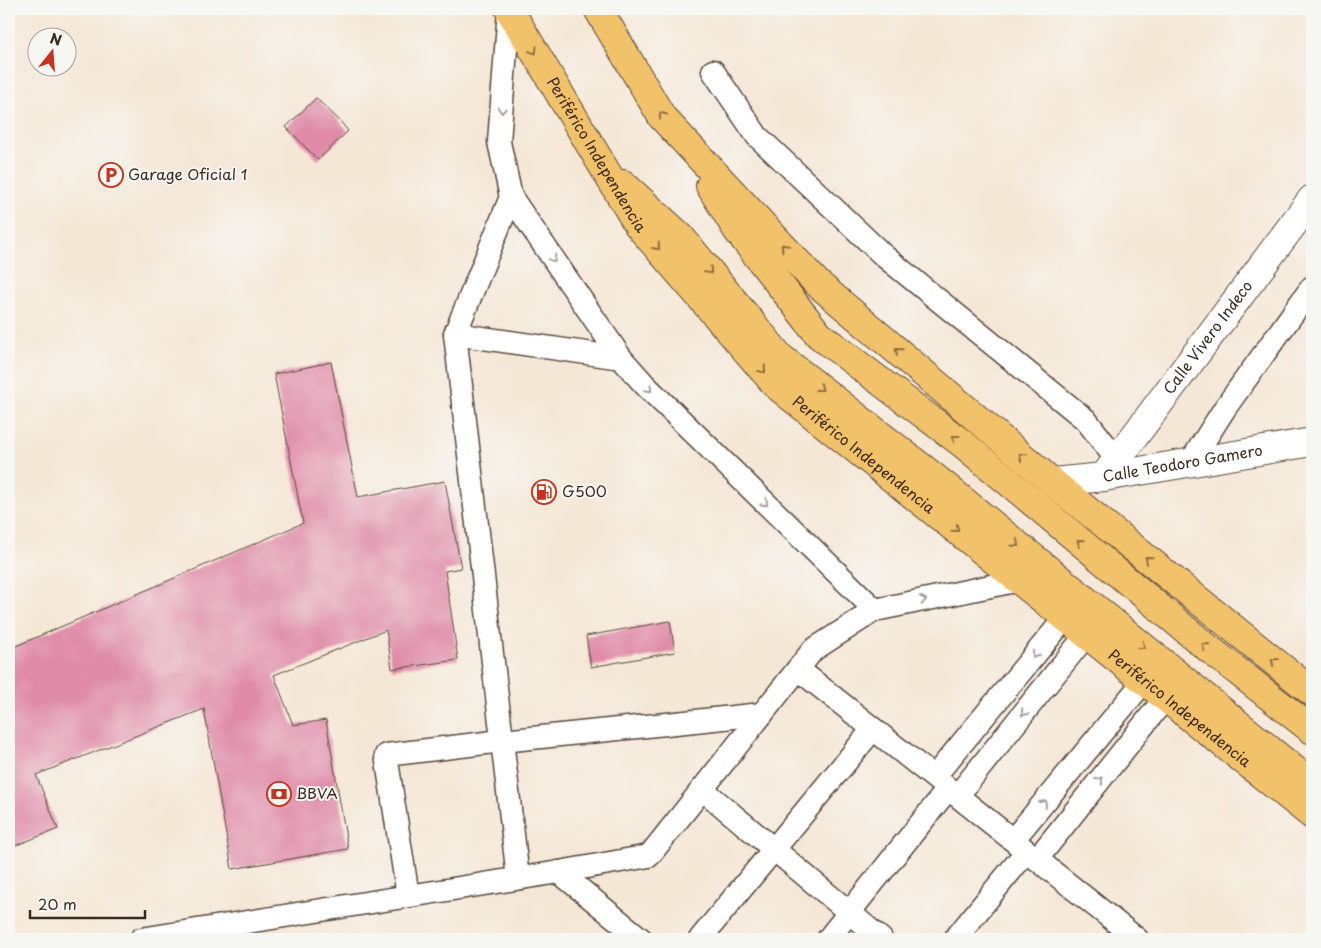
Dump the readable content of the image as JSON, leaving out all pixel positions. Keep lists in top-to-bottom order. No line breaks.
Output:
{"streets":{"highway":["Periférico Independencia"],"street":["Calle Vivero Indeco","Calle Teodoro Gamero"]},"crossings":[["Calle Vivero Indeco","Calle Teodoro Gamero"]],"places":{"parking":["Garage Oficial 1"],"fuel station":["G500"],"bank":["BBVA"]},"scale_bar":"20 m","north":"top"}
